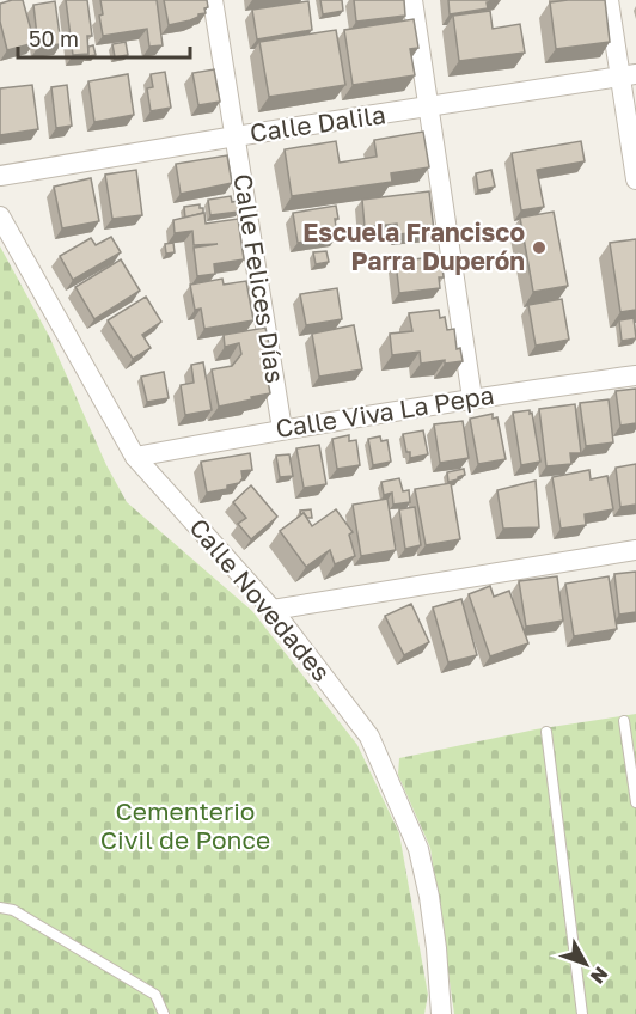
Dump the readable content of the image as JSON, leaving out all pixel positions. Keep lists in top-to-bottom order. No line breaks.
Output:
{"streets":{"street":["Calle Dalila","Calle Felices Días","Calle Viva La Pepa","Calle Novedades"]},"crossings":[["Calle Dalila","Calle Felices Días"],["Calle Felices Días","Calle Viva La Pepa"],["Calle Viva La Pepa","Calle Novedades"]],"parks":["Cementerio Civil de Ponce"],"places":["Escuela Francisco Parra Duperón"],"scale_bar":"50 m","north":"bottom right"}
